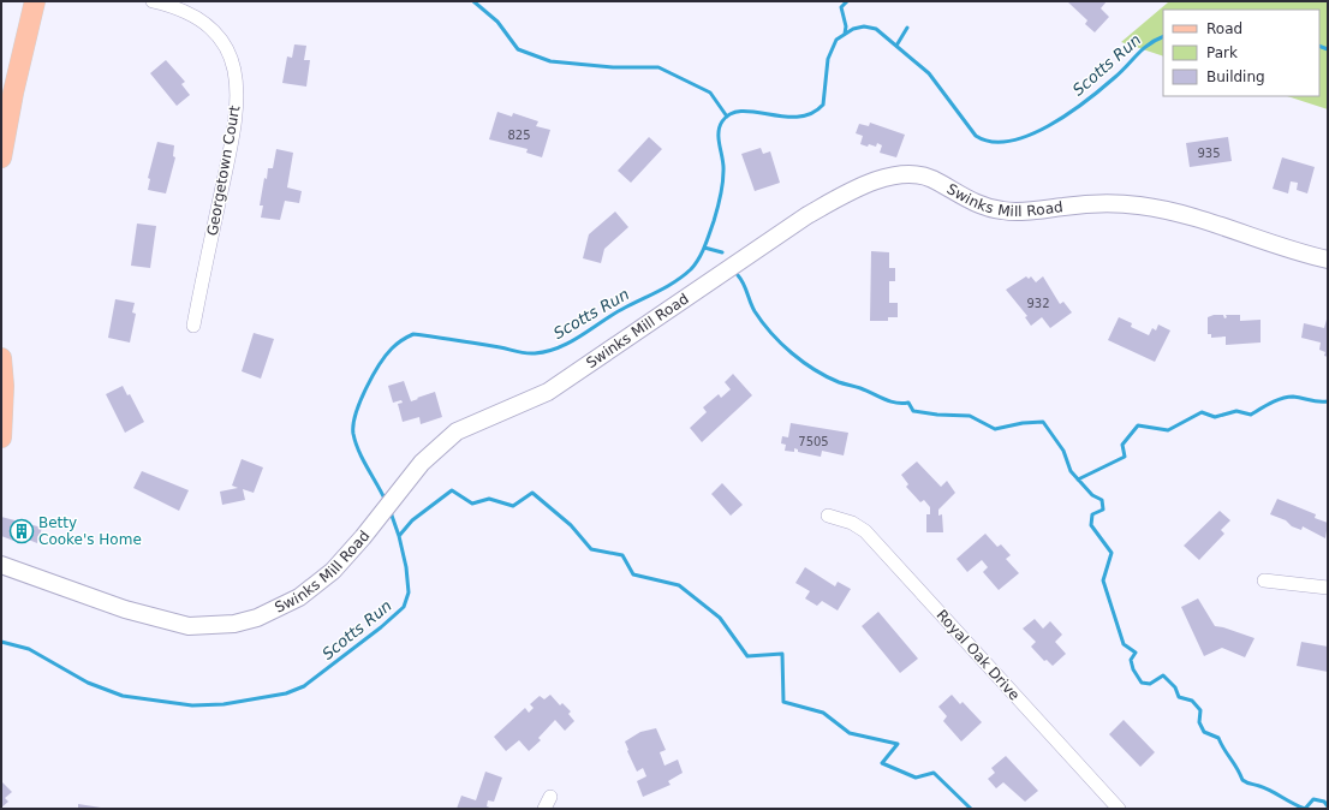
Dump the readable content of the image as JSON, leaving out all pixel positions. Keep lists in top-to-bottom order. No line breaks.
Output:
{"streets":{"street":["Georgetown Court","Swinks Mill Road","Royal Oak Drive"]},"water":["Scotts Run"],"places":{"building":["Betty Cooke's Home"]},"house_numbers":["825","935","932","7505"],"legend":["Road","Park","Building"]}
